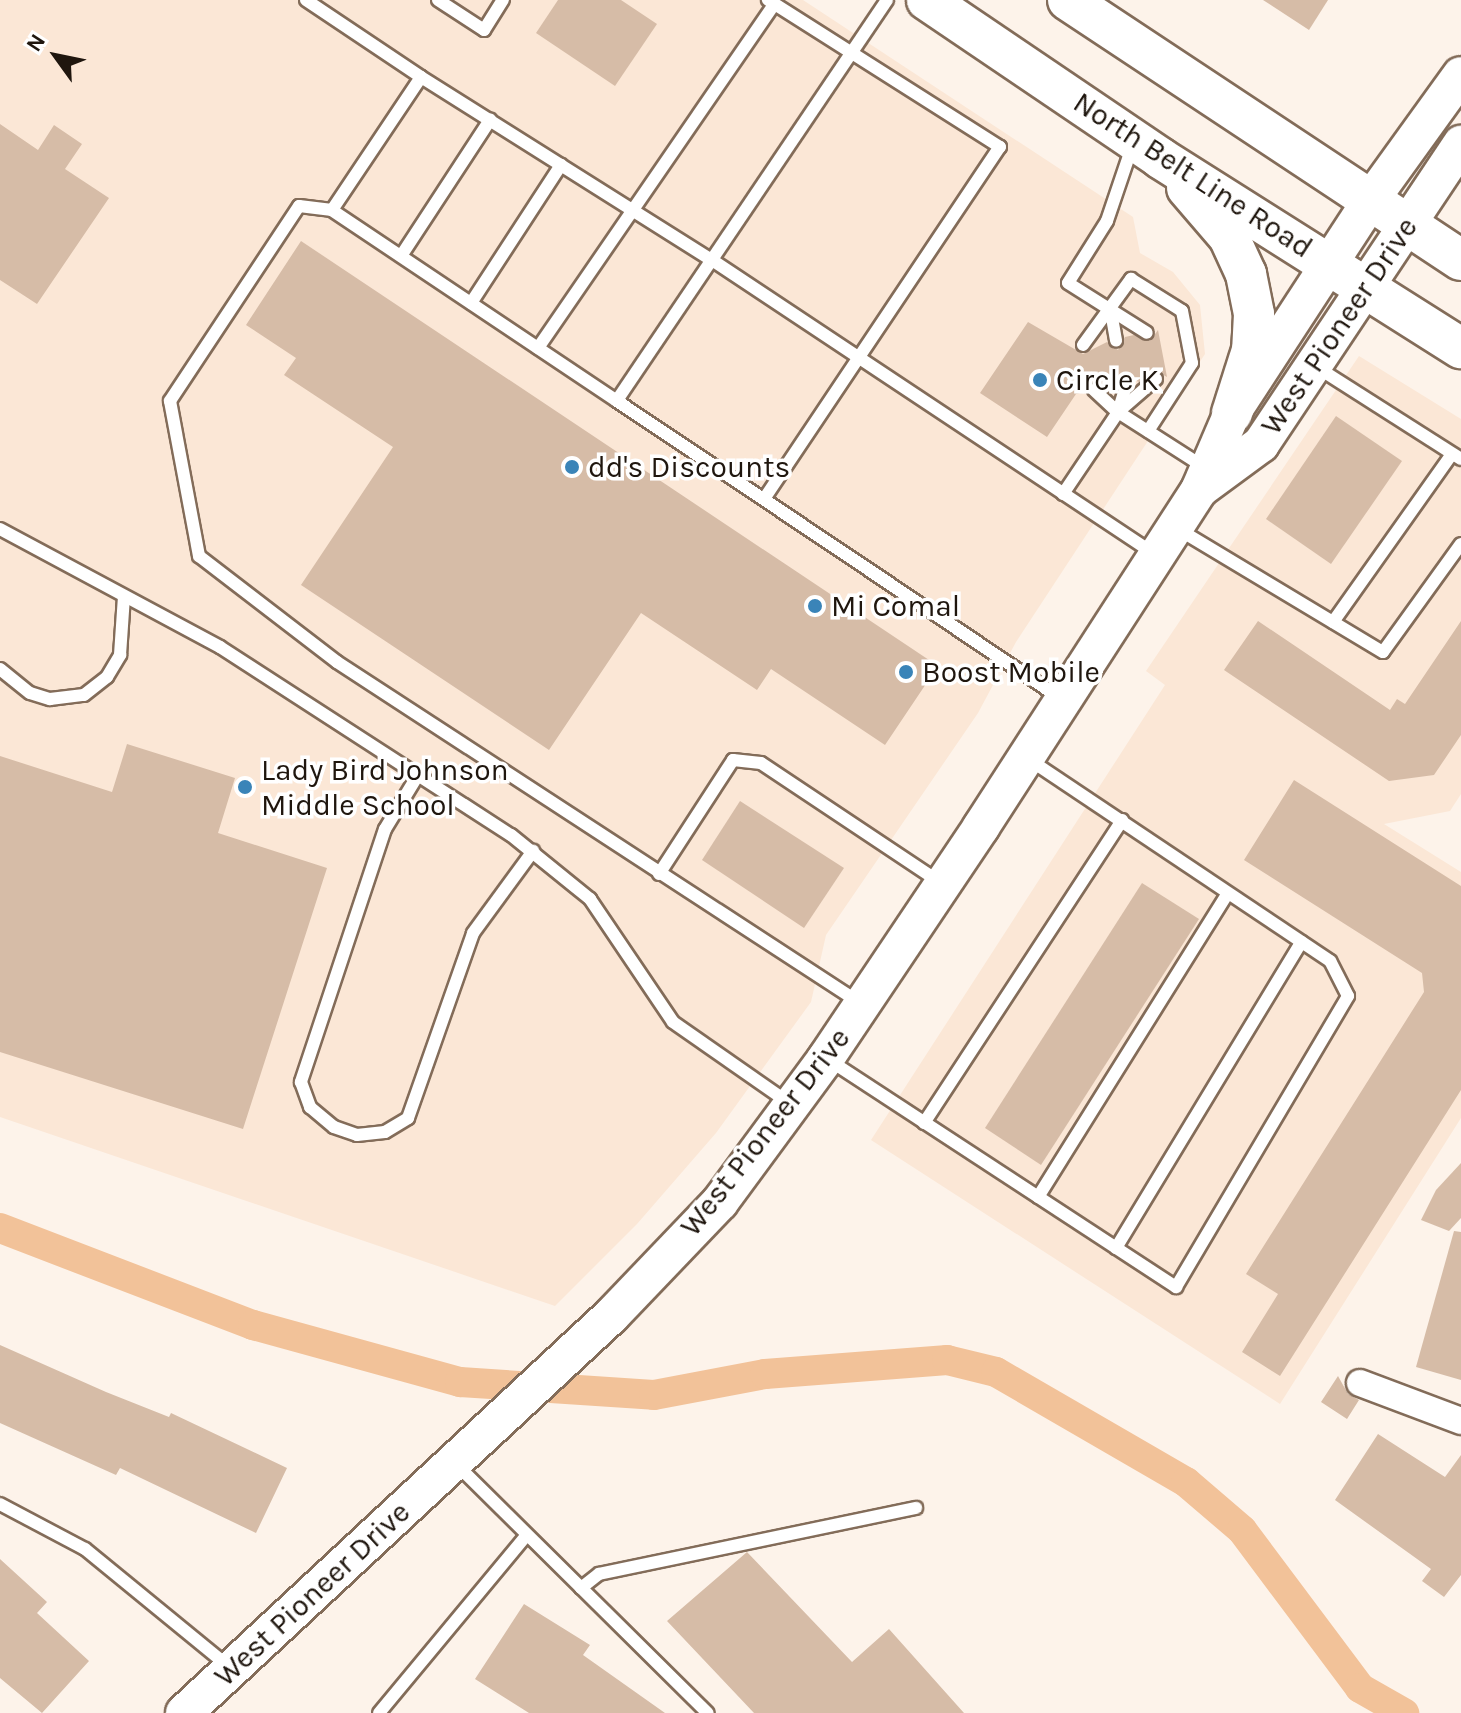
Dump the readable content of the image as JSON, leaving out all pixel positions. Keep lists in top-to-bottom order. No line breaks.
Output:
{"streets":{"main road":["North Belt Line Road","West Pioneer Drive"]},"crossings":[["North Belt Line Road","West Pioneer Drive"]],"places":["Circle K","dd's Discounts","Mi Comal","Boost Mobile","Lady Bird Johnson Middle School"],"north":"top left"}
